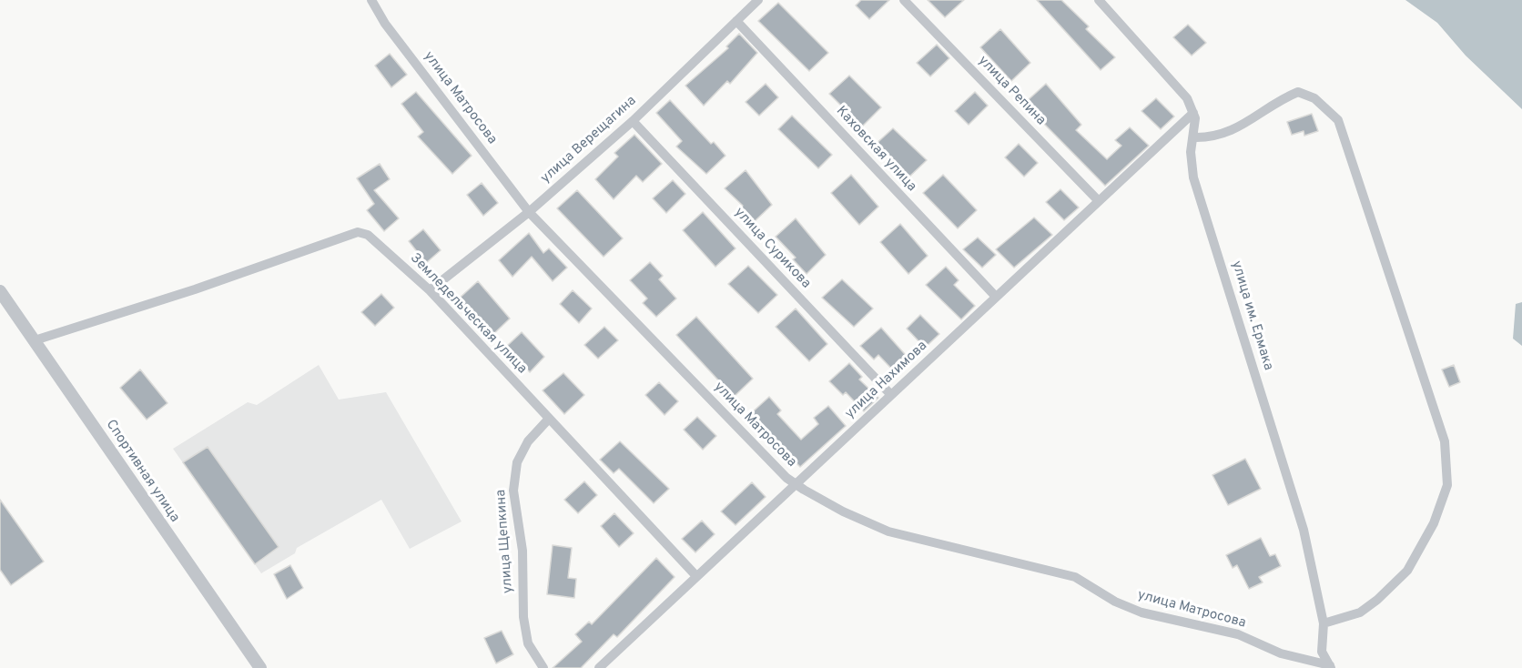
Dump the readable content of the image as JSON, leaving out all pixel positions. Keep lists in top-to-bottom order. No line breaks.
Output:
{"streets":{"street":["улица Репина","улица Матросова","улица Верещагина","Каховская улица","улица Сурикова","Земледельческая улица","улица им. Ермака","улица Нахимова","Спортивная улица","улица Щепкина"]},"crossings":[["улица Репина","улица Нахимова"],["улица Матросова","улица Верещагина"],["улица Матросова","улица им. Ермака"],["улица Матросова","улица Нахимова"],["улица Верещагина","Каховская улица"],["улица Верещагина","улица Сурикова"],["улица Верещагина","Земледельческая улица"],["Каховская улица","улица Нахимова"],["улица Сурикова","улица Нахимова"],["Земледельческая улица","улица Нахимова"],["Земледельческая улица","Спортивная улица"],["Земледельческая улица","улица Щепкина"],["улица им. Ермака","улица Нахимова"]]}
